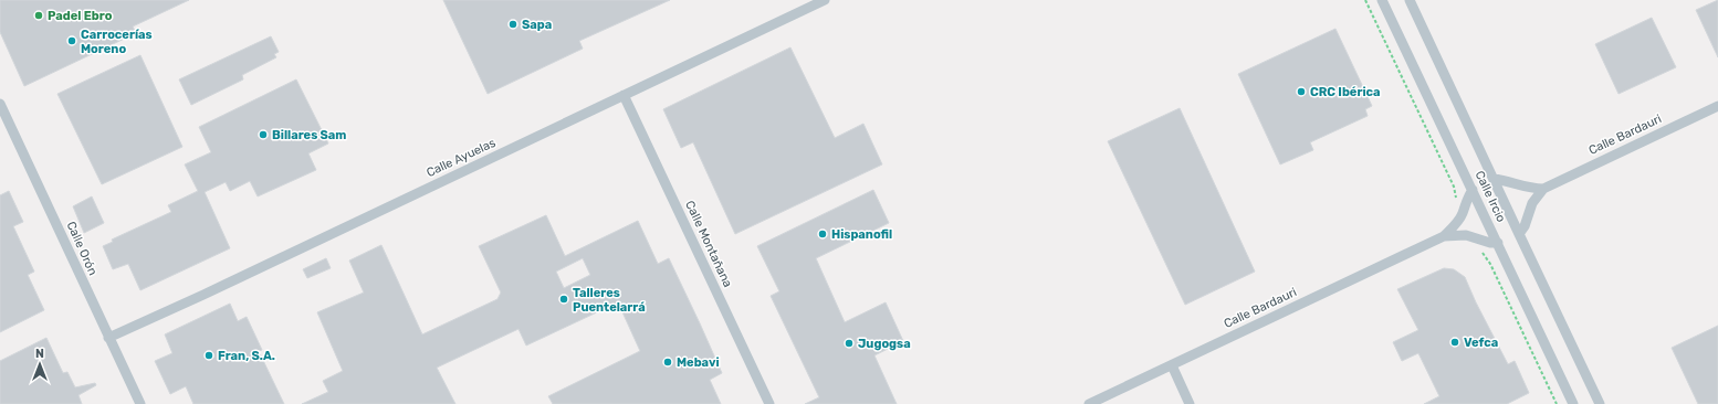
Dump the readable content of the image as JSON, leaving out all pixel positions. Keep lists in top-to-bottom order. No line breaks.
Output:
{"streets":{"street":["Calle Bardauri","Calle Ayuelas","Calle Ircio","Calle Montañana","Calle Orón"]},"crossings":[["Calle Bardauri","Calle Ircio"],["Calle Ayuelas","Calle Montañana"],["Calle Ayuelas","Calle Orón"]],"places":["Padel Ebro","Sapa","Carrocerías Moreno","CRC Ibérica","Billares Sam","Hispanofil","Talleres Puentelarrá","Vefca","Jugogsa","Fran, S.A.","Mebavi"],"north":"top"}
